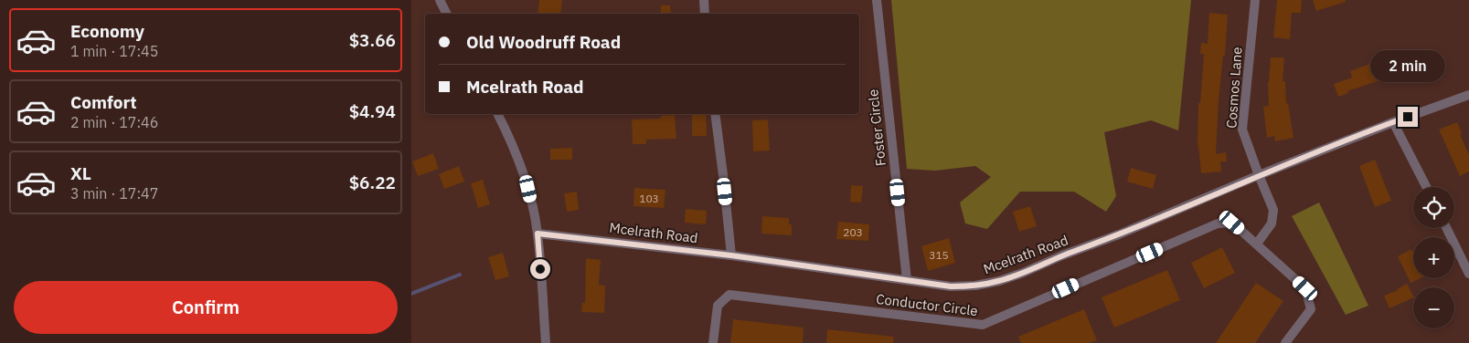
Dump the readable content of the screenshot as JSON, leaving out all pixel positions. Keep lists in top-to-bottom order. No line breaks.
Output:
{"streets":{"street":["Cosmos Lane","Foster Circle","Mcelrath Road","Conductor Circle"]},"crossings":[["Cosmos Lane","Mcelrath Road"],["Foster Circle","Mcelrath Road"]],"house_numbers":["103","203","315"],"page":{"list":[{"name":"Economy","note":"1 min · 17:45","value":"$3.66"},{"name":"Comfort","note":"2 min · 17:46","value":"$4.94"},{"name":"XL","note":"3 min · 17:47","value":"$6.22"}],"banner":["Old Woodruff Road","Mcelrath Road"],"bubble":"2 min","map_buttons":["+","−"],"buttons":"Confirm"}}
